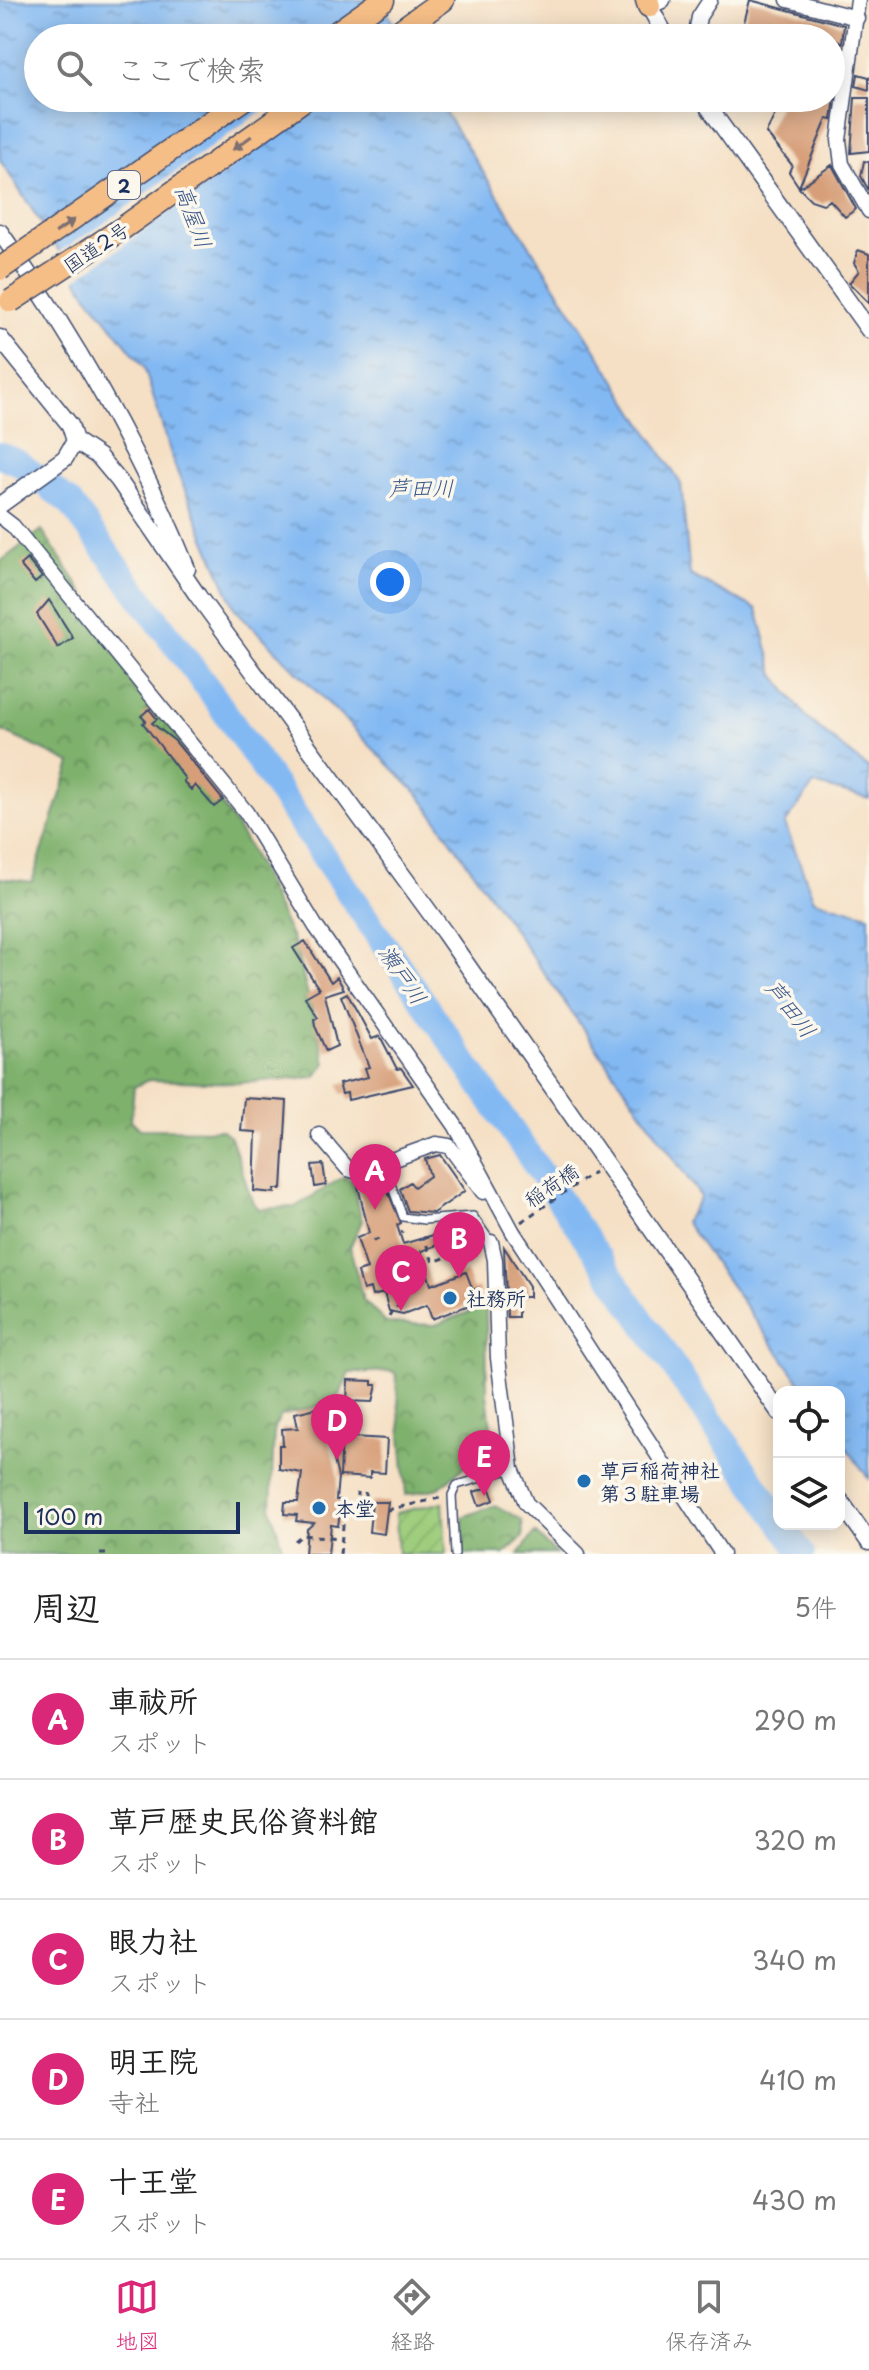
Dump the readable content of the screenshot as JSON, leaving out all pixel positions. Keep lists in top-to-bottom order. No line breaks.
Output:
{"streets":{"highway":["2","国道2号"],"path":["稲荷橋"]},"water":["高屋川","芦田川","瀬戸川"],"places":["社務所","草戸稲荷神社 第３駐車場","本堂"],"scale_bar":"100 m","page":{"search":"ここで検索","pins":["A","B","C","D","E"],"scale":"100 m","heading":["周辺","5件"],"list":[{"mark":"A","name":"車祓所","note":"スポット","value":"290 m"},{"mark":"B","name":"草戸歴史民俗資料館","note":"スポット","value":"320 m"},{"mark":"C","name":"眼力社","note":"スポット","value":"340 m"},{"mark":"D","name":"明王院","note":"寺社","value":"410 m"},{"mark":"E","name":"十王堂","note":"スポット","value":"430 m"}],"nav":["地図","経路","保存済み"]}}
